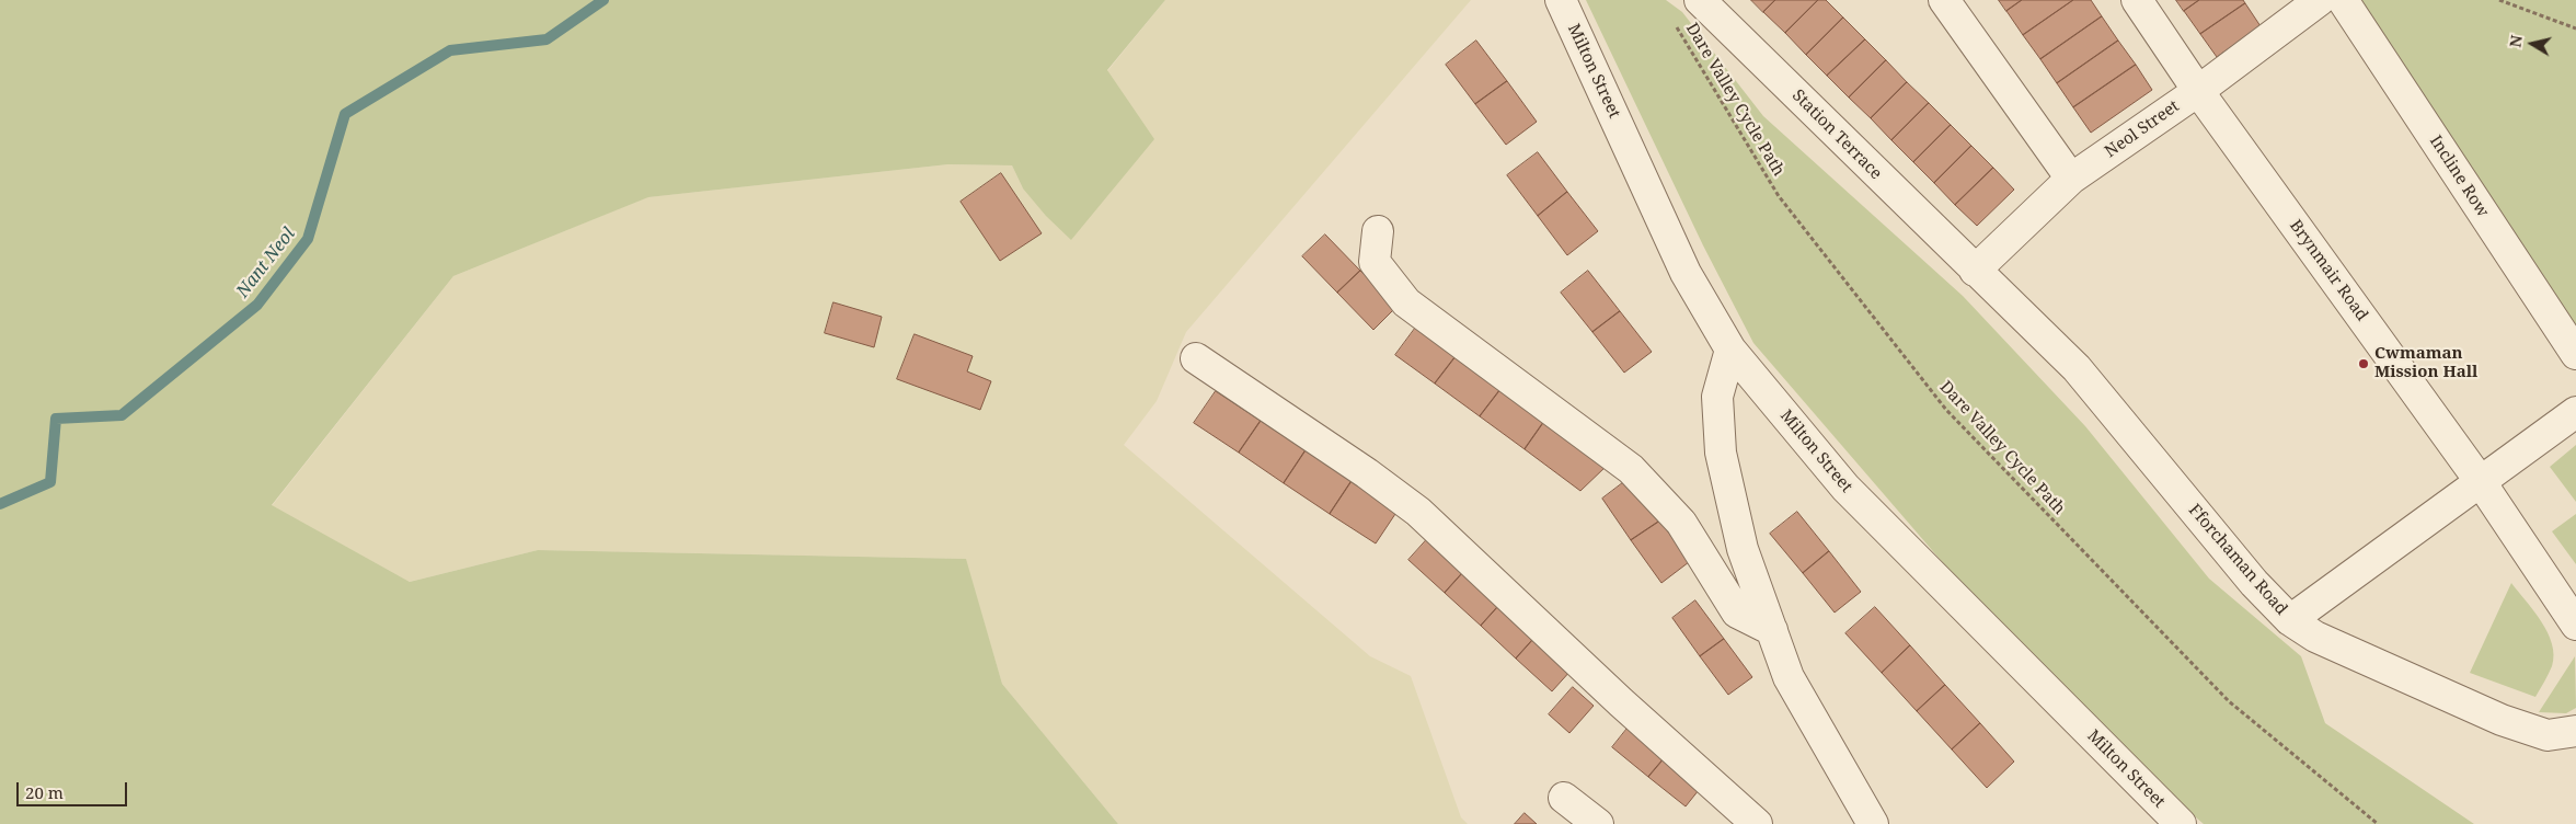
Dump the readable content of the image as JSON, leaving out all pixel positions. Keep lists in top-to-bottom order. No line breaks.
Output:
{"streets":{"street":["Milton Street","Neol Street","Station Terrace","Incline Row","Brynmair Road","Fforchaman Road"],"path":["Dare Valley Cycle Path"]},"crossings":[["Neol Street","Station Terrace"],["Neol Street","Brynmair Road"],["Neol Street","Fforchaman Road"],["Station Terrace","Fforchaman Road"]],"water":["Nant Neol"],"places":["Cwmaman Mission Hall"],"scale_bar":"20 m","north":"left"}
